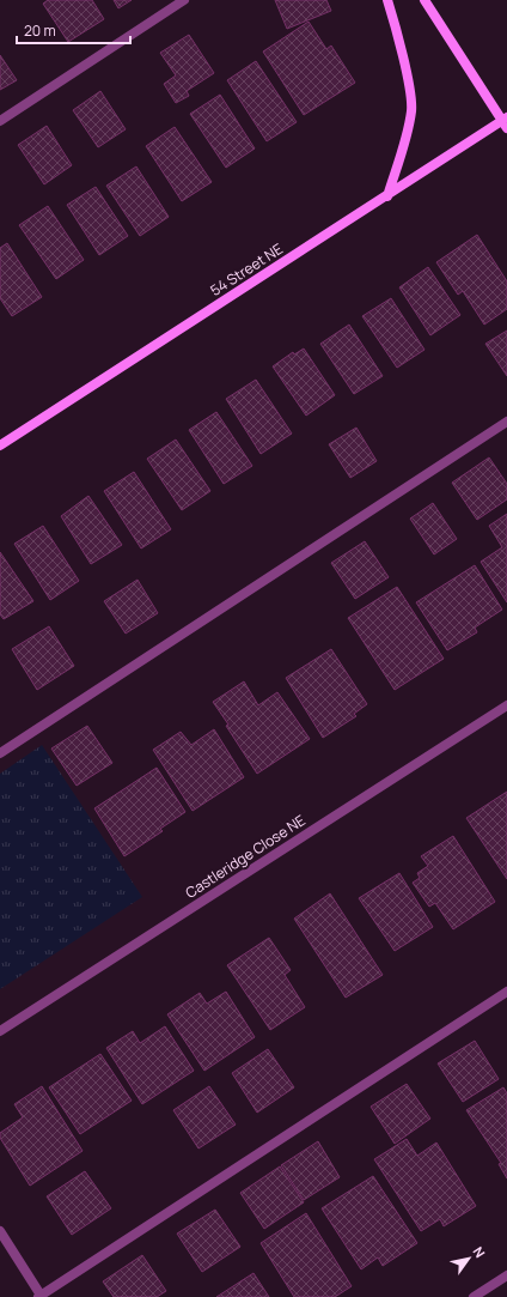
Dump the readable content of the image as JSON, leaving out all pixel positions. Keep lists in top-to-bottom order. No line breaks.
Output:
{"streets":{"street":["54 Street NE","Castleridge Close NE"]},"scale_bar":"20 m","north":"top right"}
